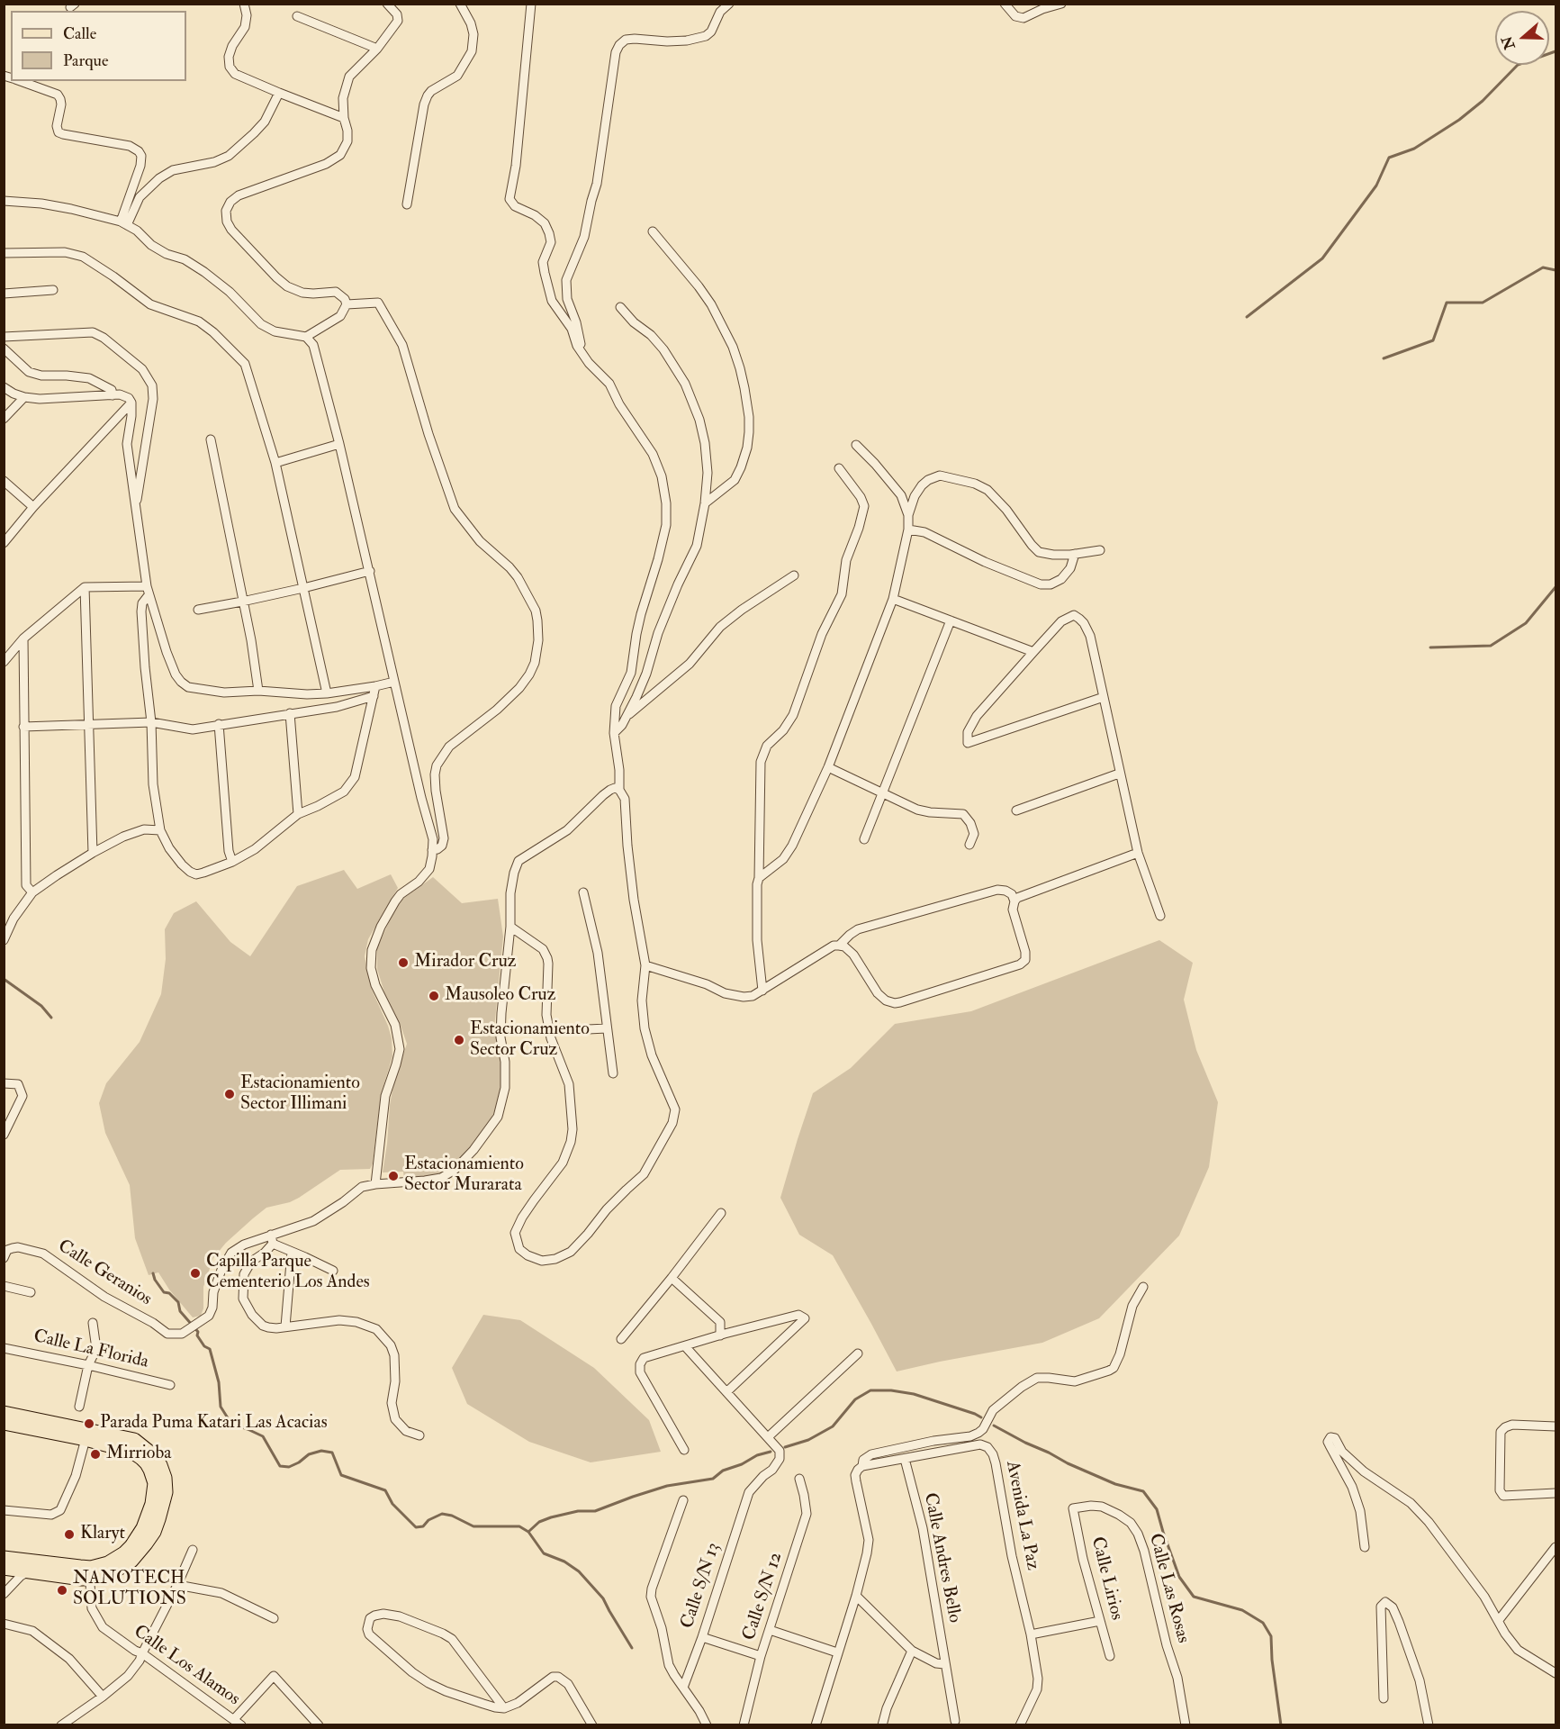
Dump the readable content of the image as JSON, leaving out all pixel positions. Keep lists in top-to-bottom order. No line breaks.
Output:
{"streets":{"street":["Calle Geranios","Calle La Florida","Avenida La Paz","Calle Andres Bello","Calle Lirios","Calle S/N 13","Calle Las Rosas","Calle S/N 12","Calle Los Alamos"]},"crossings":[["Avenida La Paz","Calle Andres Bello"],["Calle Lirios","Calle Las Rosas"]],"places":["Mirador Cruz","Mausoleo Cruz","Estacionamiento Sector Cruz","Estacionamiento Sector Illimani","Estacionamiento Sector Murarata","Capilla Parque Cementerio Los Andes","Parada Puma Katari Las Acacias","Mirrioba","Klaryt","NANOTECH SOLUTIONS"],"legend":["Calle","Parque"],"north":"left"}
